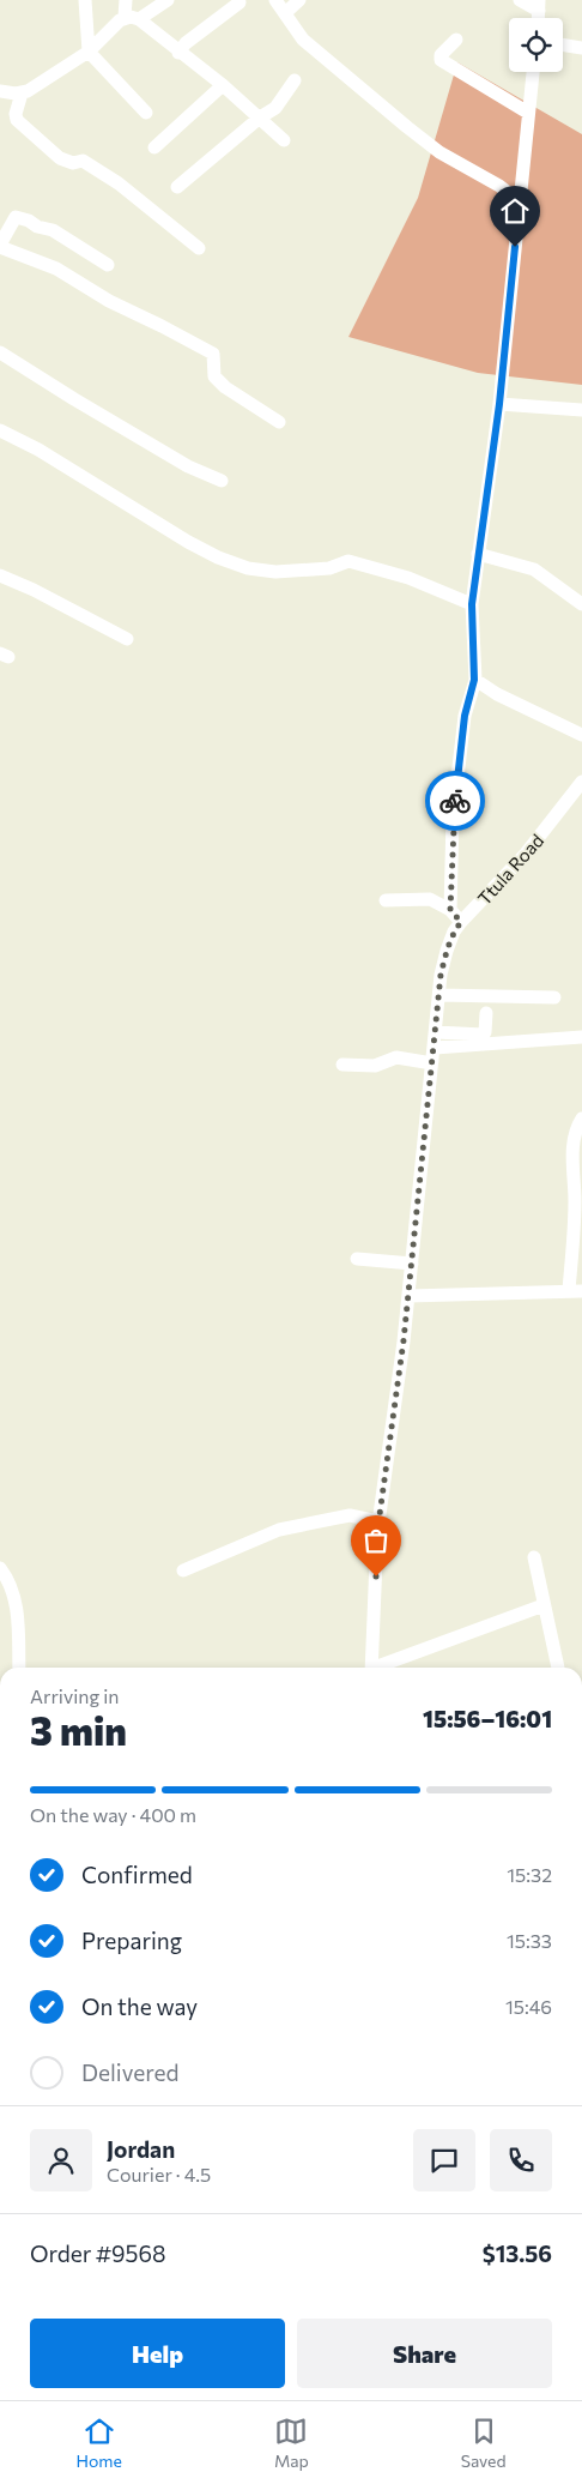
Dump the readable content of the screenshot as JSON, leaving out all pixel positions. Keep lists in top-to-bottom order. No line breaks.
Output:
{"streets":{"street":["Ttula Road"]},"page":{"heading":["3 min","Arriving in","15:56–16:01"],"panel":["Jordan","Courier · 4.5","Order #9568","$13.56"],"bar":"On the way · 400 m","list":[["Confirmed","15:32"],["Preparing","15:33"],["On the way","15:46"],"Delivered"],"buttons":["Help","Share"],"tabs":["Home","Map","Saved"]}}
